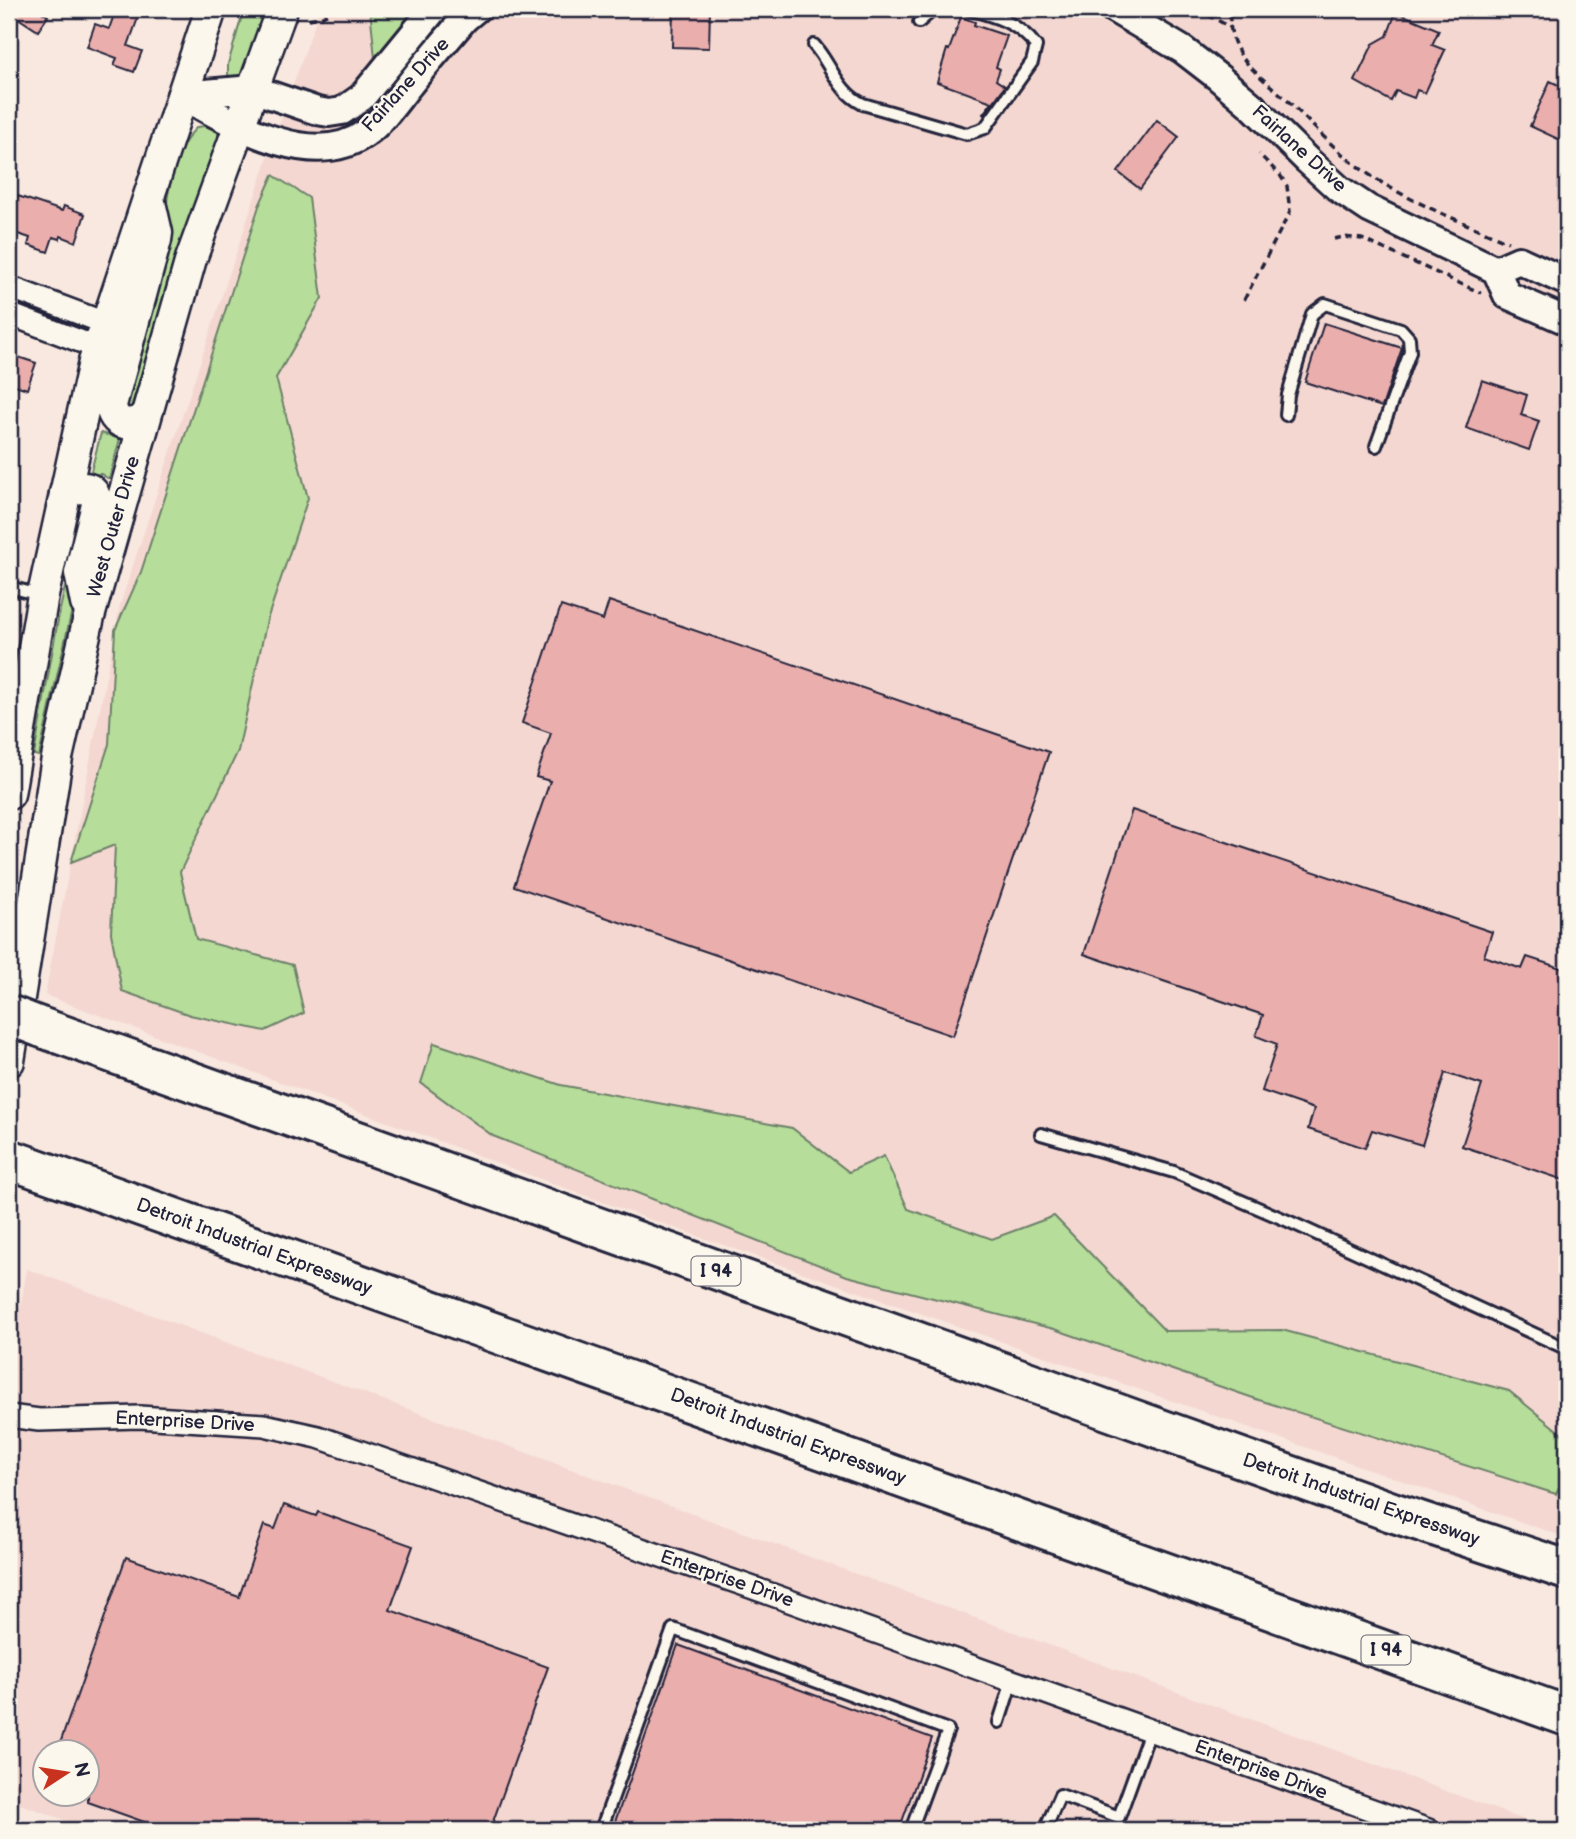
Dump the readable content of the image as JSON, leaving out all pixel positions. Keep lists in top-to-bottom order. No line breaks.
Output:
{"streets":{"highway":["Detroit Industrial Expressway","I 94"],"main road":["West Outer Drive"],"street":["Fairlane Drive","Enterprise Drive"]},"crossings":[["Fairlane Drive","West Outer Drive"]],"north":"right"}
